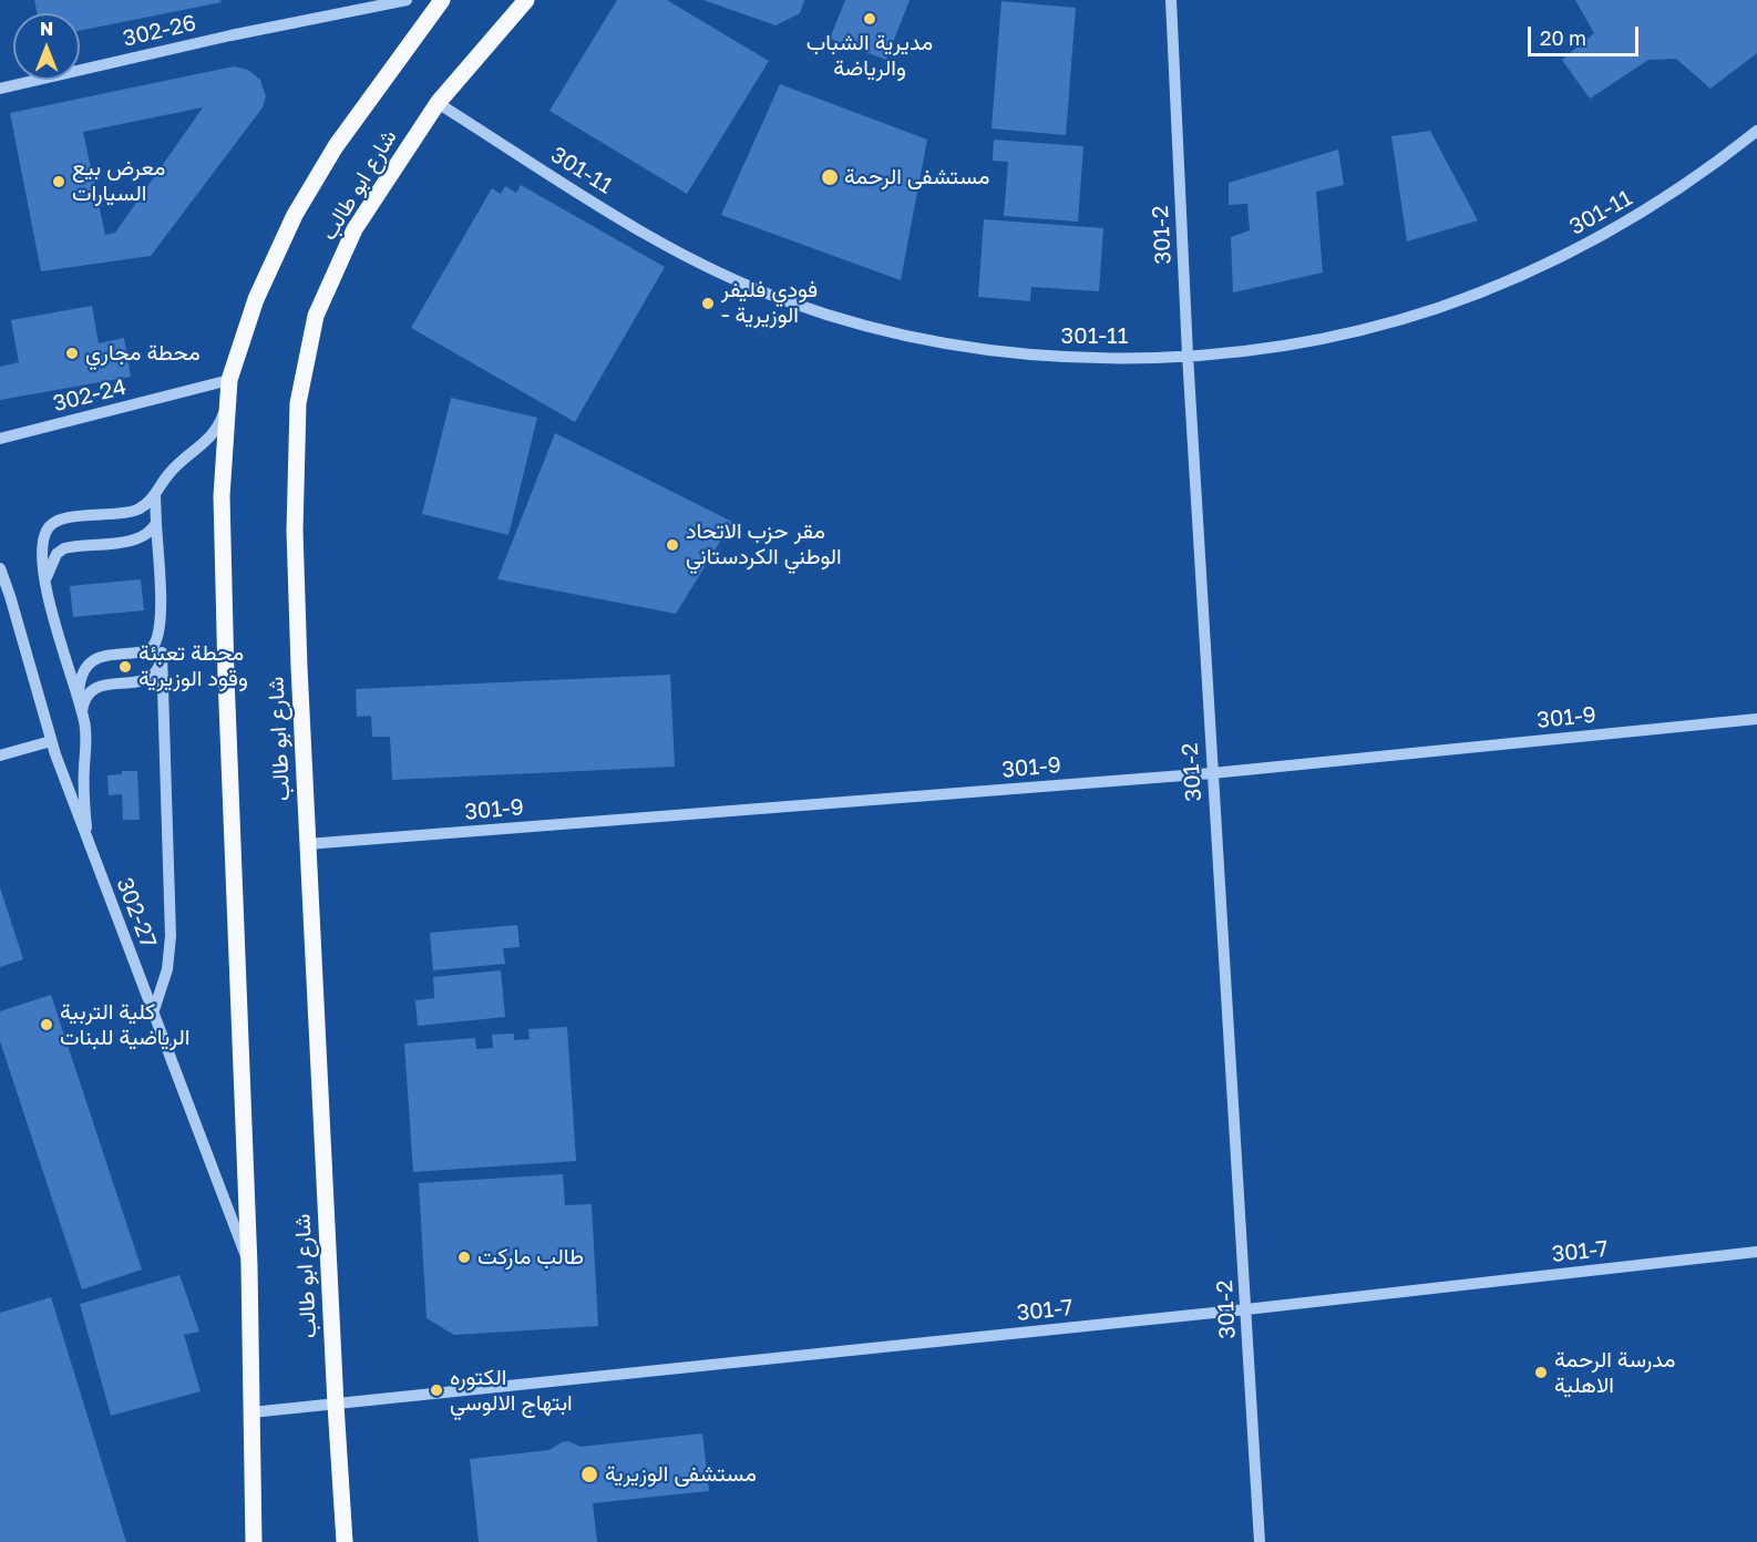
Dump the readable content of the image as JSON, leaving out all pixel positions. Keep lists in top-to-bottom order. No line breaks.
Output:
{"streets":{"main road":["شارع ابو طالب"],"street":["302-26","301-11","301-2","302-24","301-9","302-27","301-7"]},"crossings":[["301-11","شارع ابو طالب"],["301-11","301-2"],["شارع ابو طالب","302-24"],["شارع ابو طالب","301-9"],["شارع ابو طالب","302-27"],["شارع ابو طالب","301-7"],["301-2","301-9"],["301-2","301-7"]],"places":["مديرية الشباب والرياضة","مستشفى الرحمة","معرض بيع السيارات","فودي فليفر - الوزيرية","محطة مجاري","مقر حزب الاتحاد الوطني الكردستاني","محطة تعبئة وقود الوزيرية","كلية التربية الرياضية للبنات","طالب ماركت","مدرسة الرحمة الاهلية","الكتوره ابتهاج الالوسي","مستشفى الوزيرية"],"scale_bar":"20 m","north":"top"}
